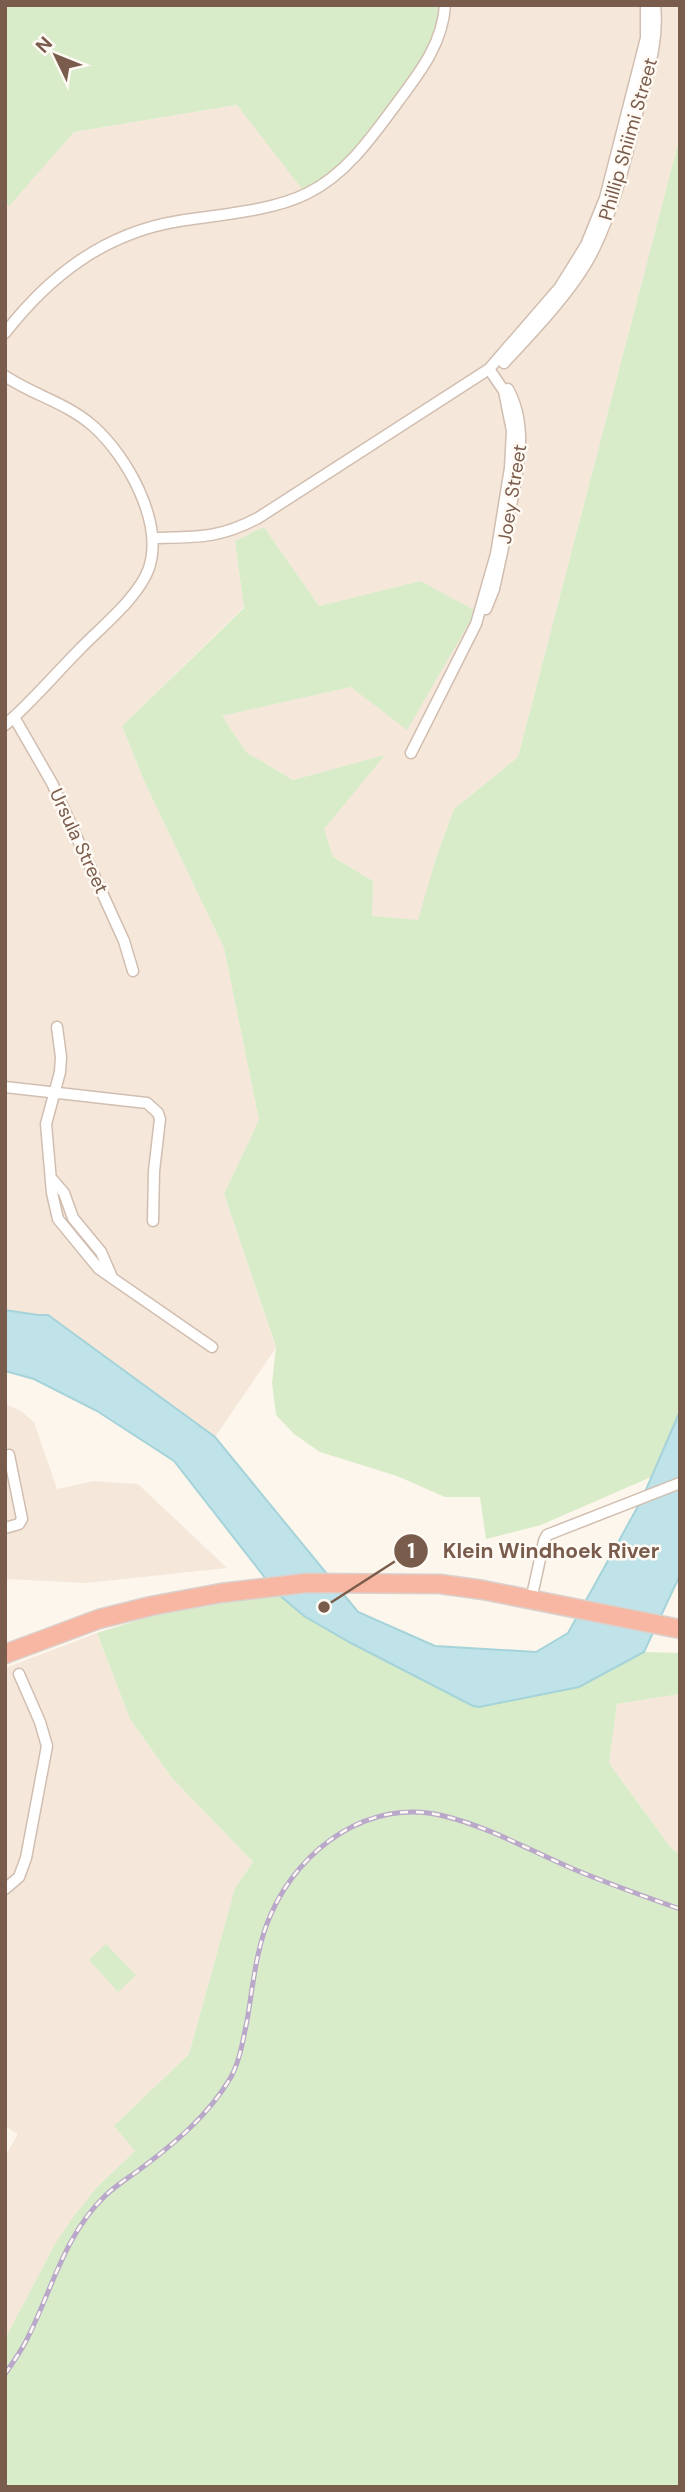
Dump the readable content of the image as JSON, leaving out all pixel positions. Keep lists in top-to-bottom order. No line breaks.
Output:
{"streets":{"street":["Phillip Shiimi Street","Joey Street","Ursula Street"]},"crossings":[["Phillip Shiimi Street","Joey Street"]],"places":["Klein Windhoek River"],"north":"top left"}
